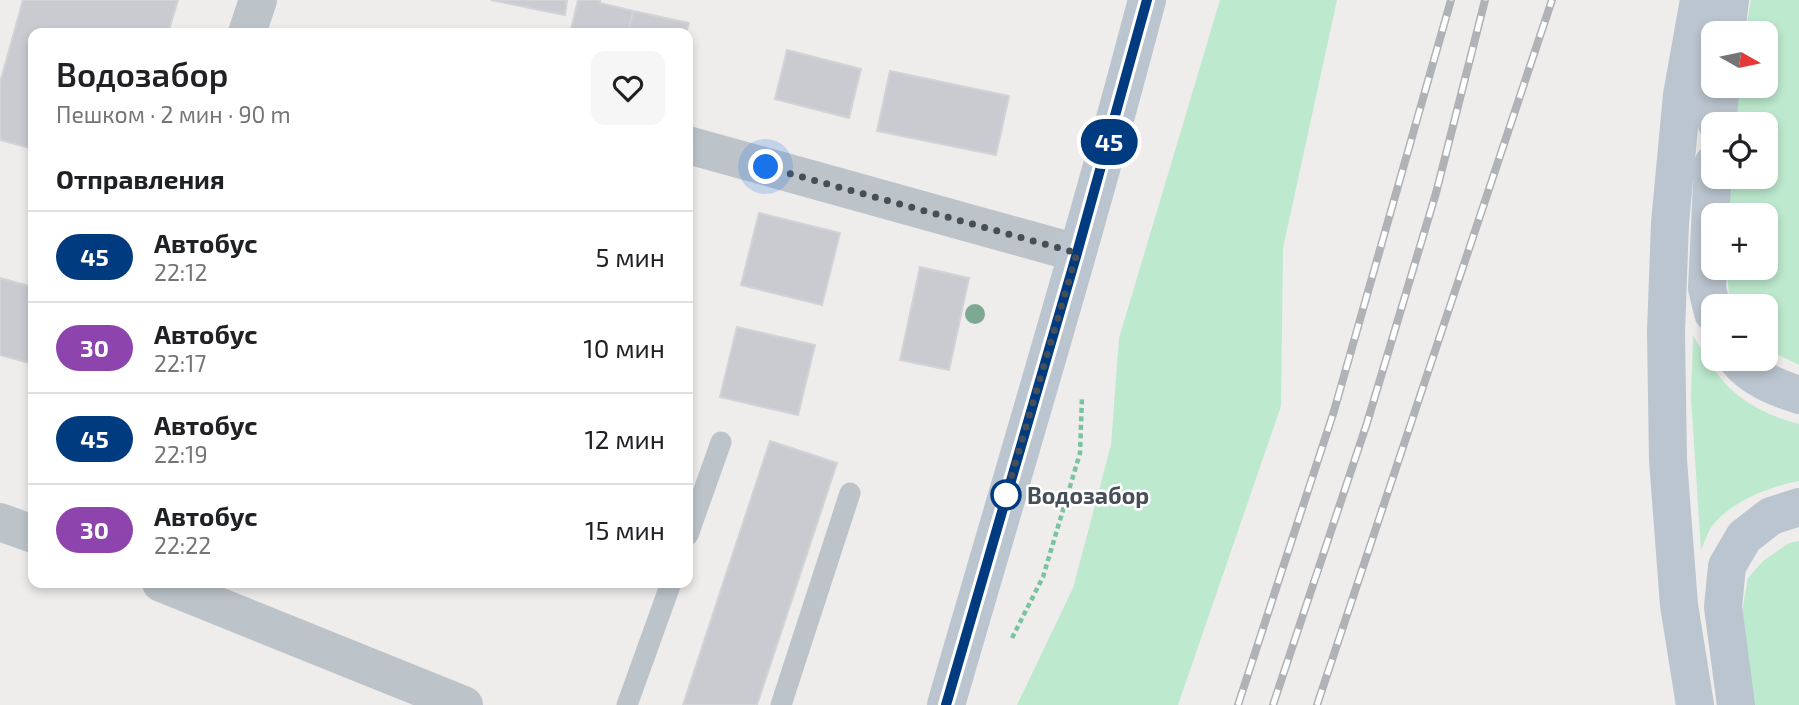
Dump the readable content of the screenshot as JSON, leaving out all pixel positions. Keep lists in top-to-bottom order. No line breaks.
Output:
{"places":["Водозабор"],"lines":["bus line 45"],"north":"right","page":{"on_map":"45","map_buttons":["+","−"],"heading":[["Водозабор","Пешком · 2 мин · 90 m"],"Отправления"],"list":[{"mark":"45","name":"Автобус","note":"22:12","value":"5 мин"},{"mark":"30","name":"Автобус","note":"22:17","value":"10 мин"},{"mark":"45","name":"Автобус","note":"22:19","value":"12 мин"},{"mark":"30","name":"Автобус","note":"22:22","value":"15 мин"}]}}
